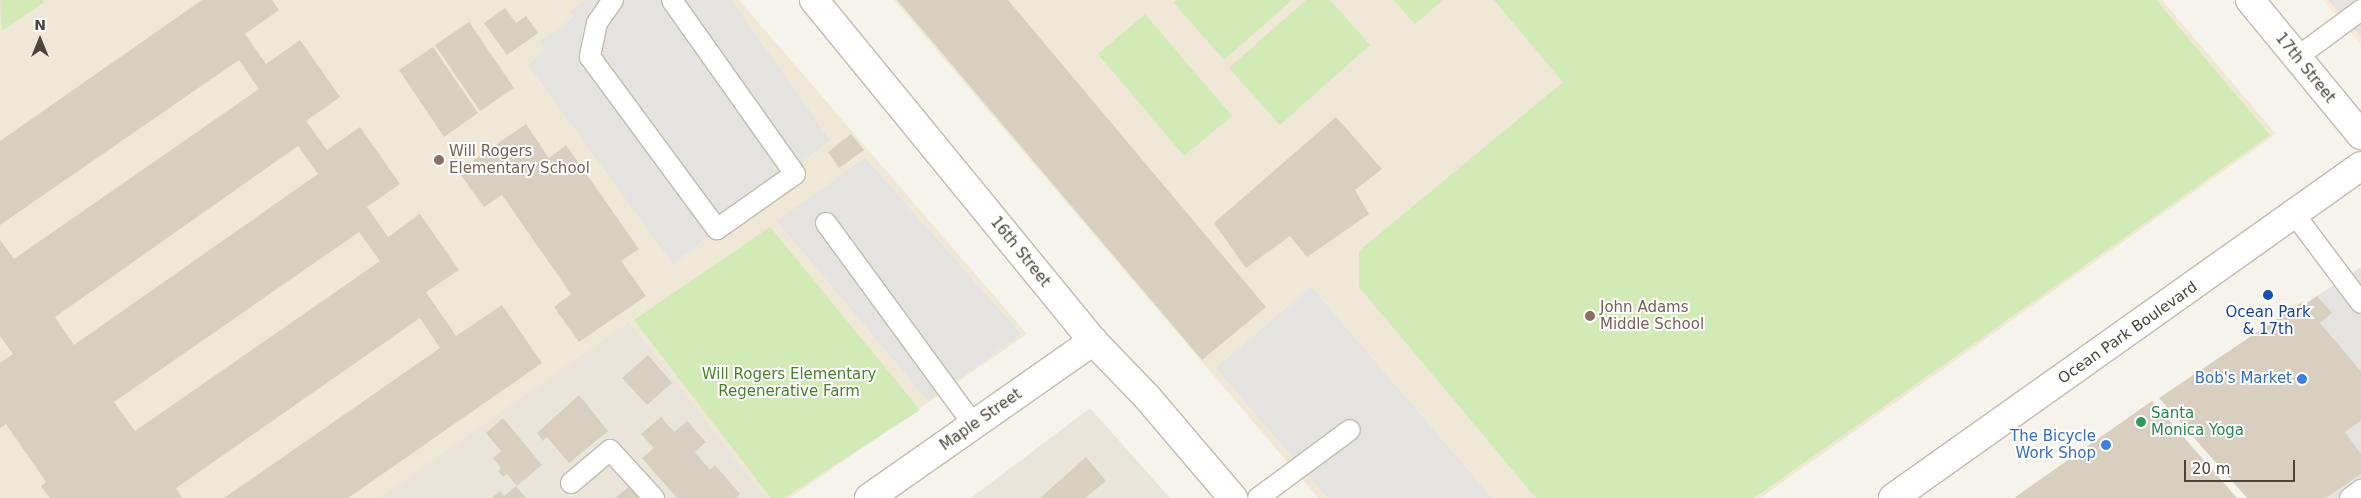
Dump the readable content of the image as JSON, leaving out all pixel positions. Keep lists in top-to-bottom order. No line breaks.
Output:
{"streets":{"street":["17th Street","16th Street","Ocean Park Boulevard","Maple Street"]},"crossings":[["16th Street","Maple Street"]],"parks":["Will Rogers Elementary Regenerative Farm"],"places":["Will Rogers Elementary School","Ocean Park & 17th","John Adams Middle School","Bob's Market","Santa Monica Yoga","The Bicycle Work Shop"],"scale_bar":"20 m","north":"top"}
